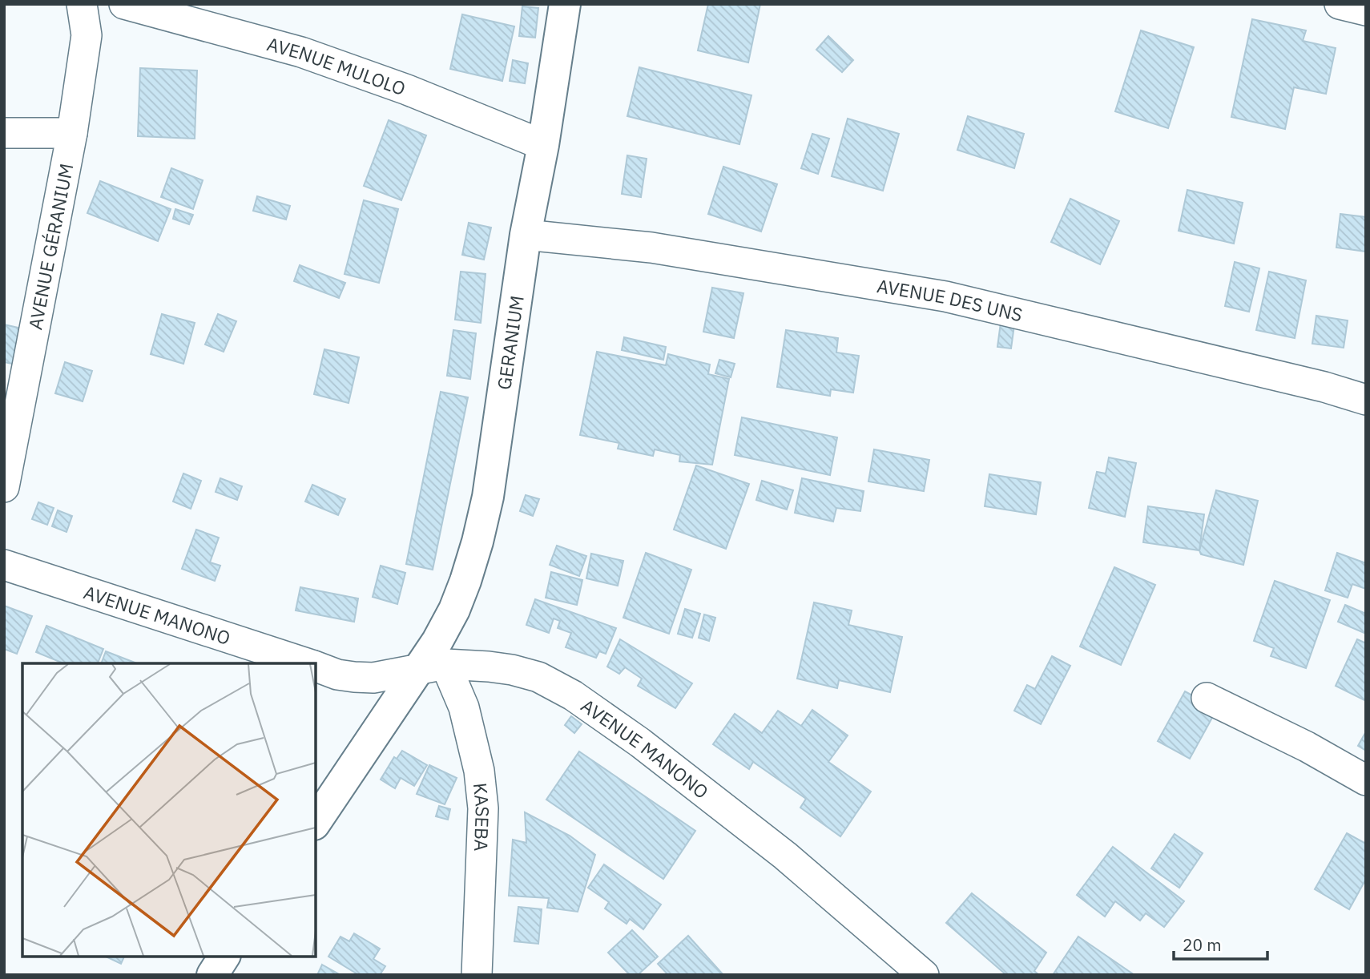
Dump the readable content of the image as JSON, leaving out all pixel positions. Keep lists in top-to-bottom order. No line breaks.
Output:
{"streets":{"street":["AVENUE MULOLO","AVENUE GÉRANIUM","AVENUE DES UNS","GERANIUM","AVENUE MANONO","KASEBA"]},"crossings":[["AVENUE MULOLO","GERANIUM"],["AVENUE DES UNS","GERANIUM"],["GERANIUM","AVENUE MANONO"],["GERANIUM","KASEBA"],["AVENUE MANONO","KASEBA"]],"scale_bar":"20 m"}
